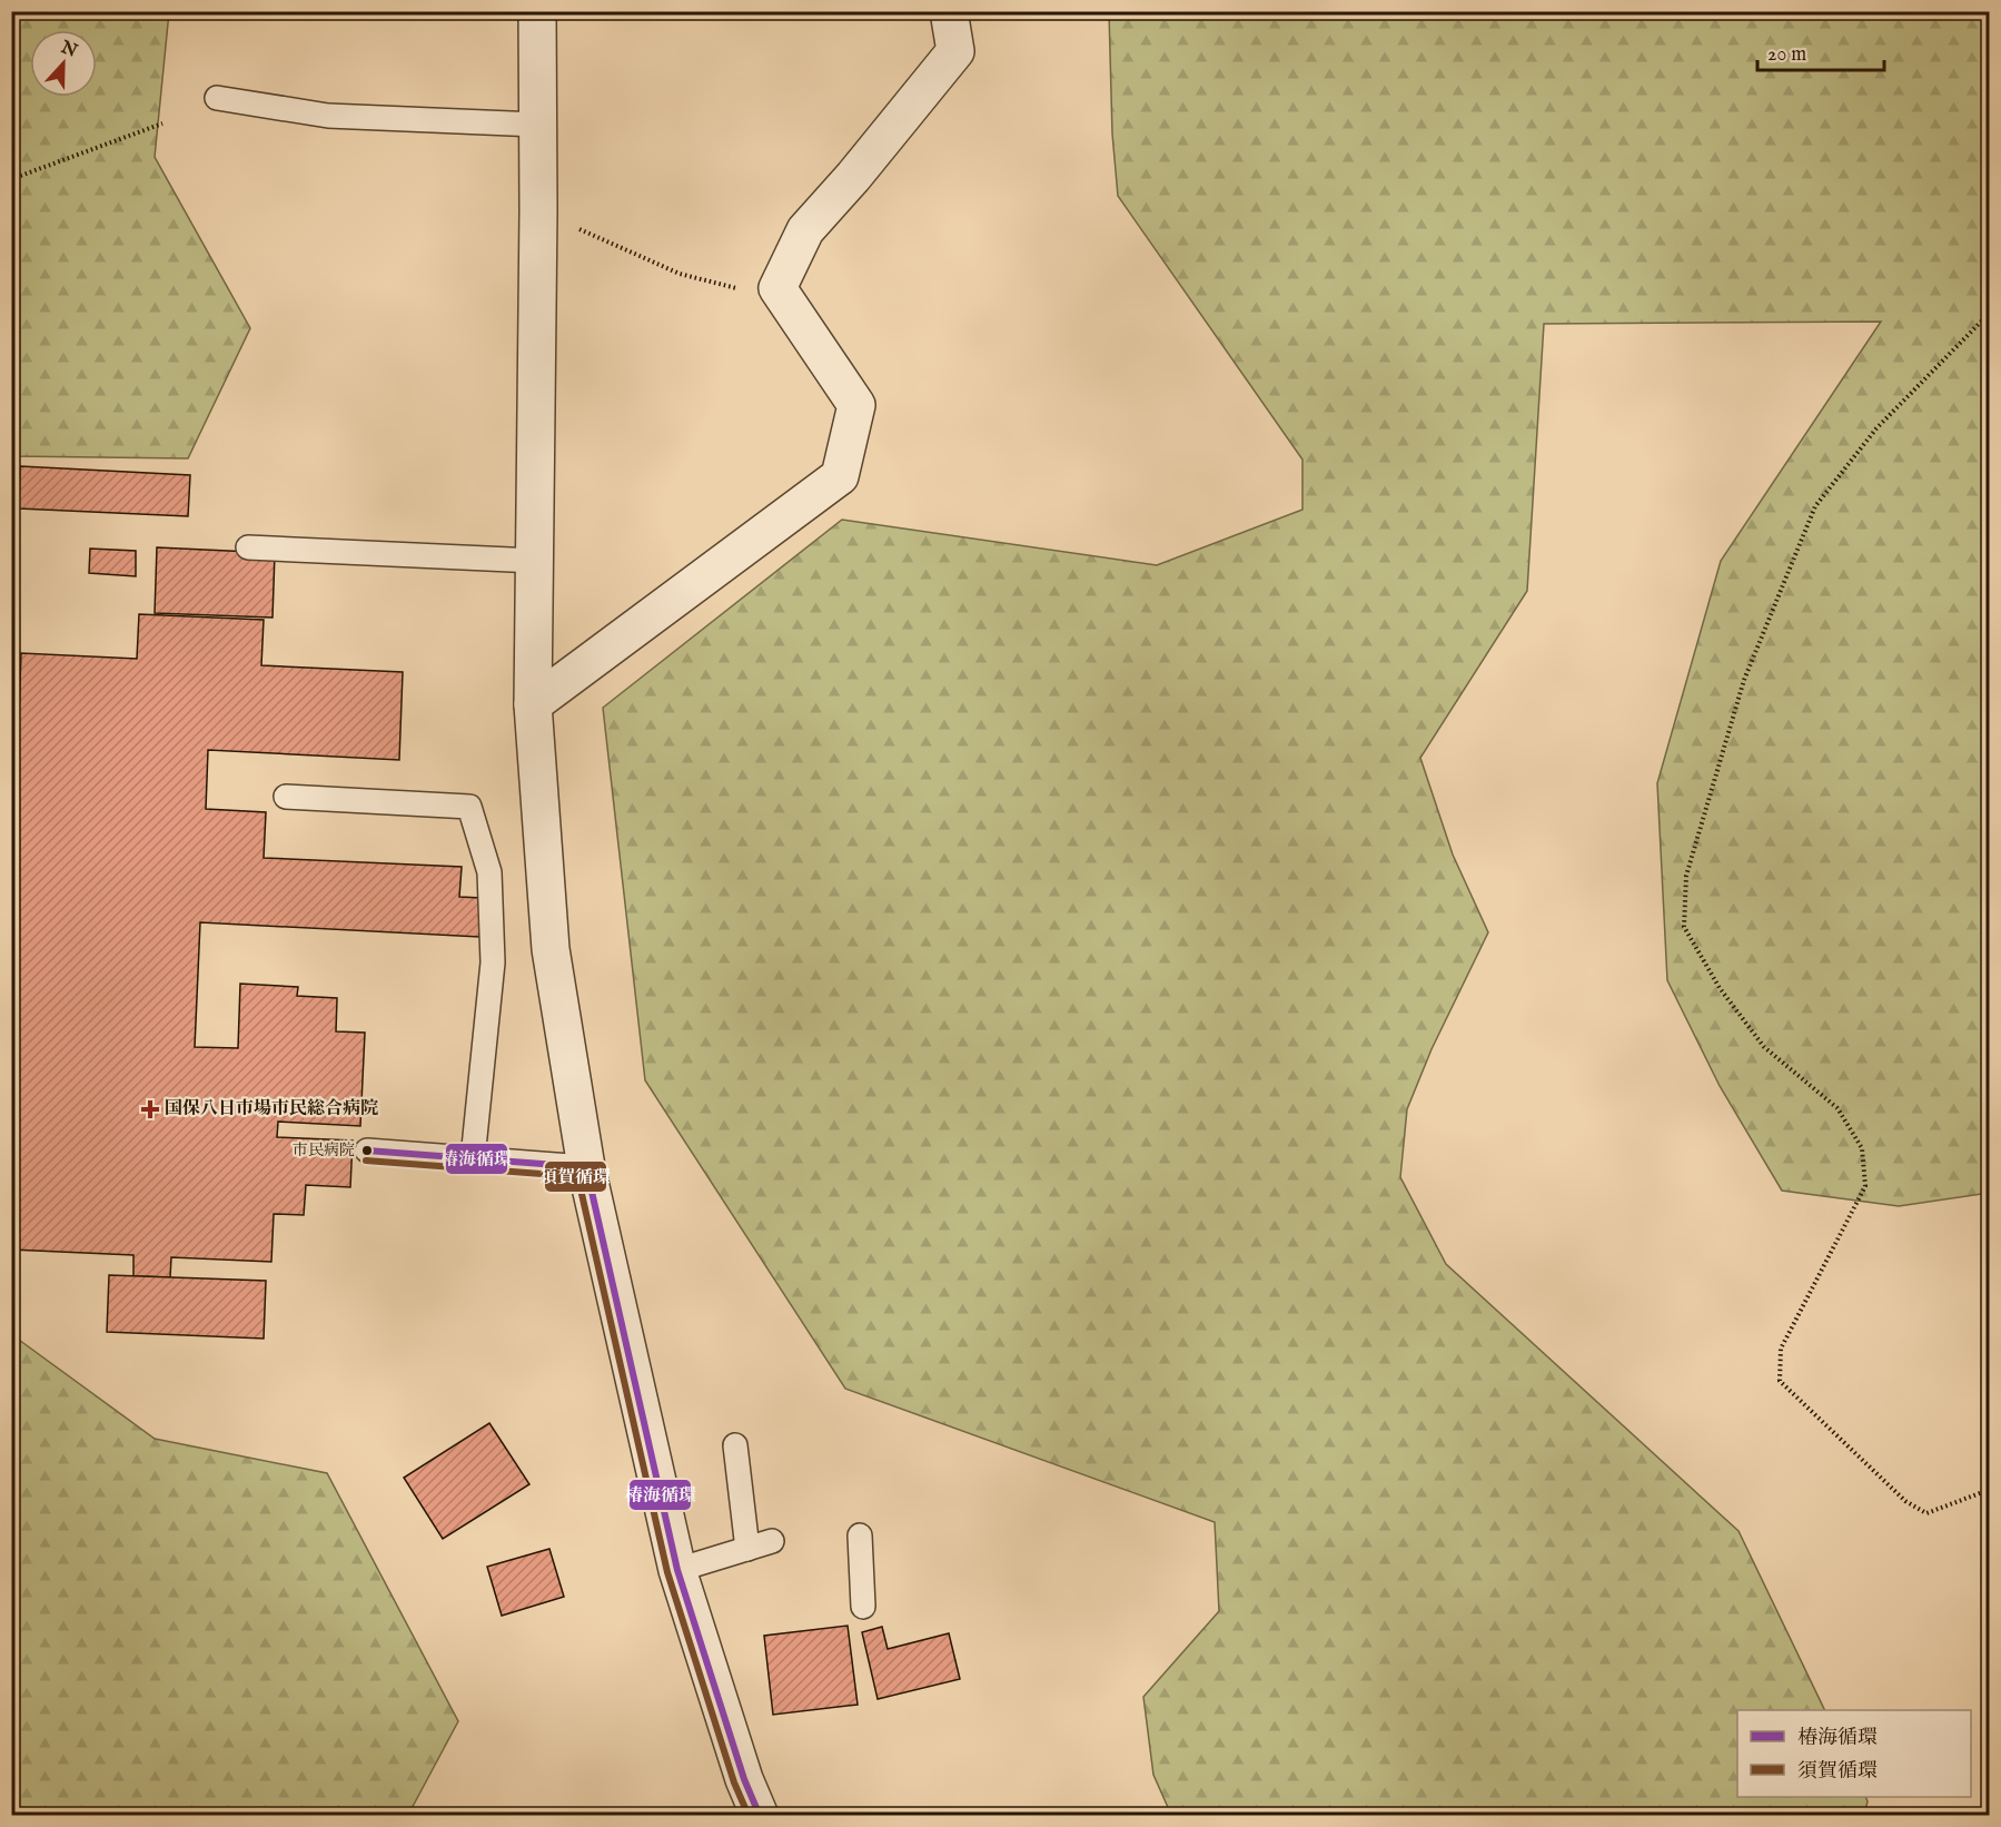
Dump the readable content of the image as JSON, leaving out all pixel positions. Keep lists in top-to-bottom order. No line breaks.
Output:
{"places":{"health":["国保八日市場市民総合病院"],"other":["市民病院"]},"lines":["transit line 椿海循環","transit line 須賀循環"],"legend":["椿海循環","須賀循環"],"scale_bar":"20 m","north":"top"}
